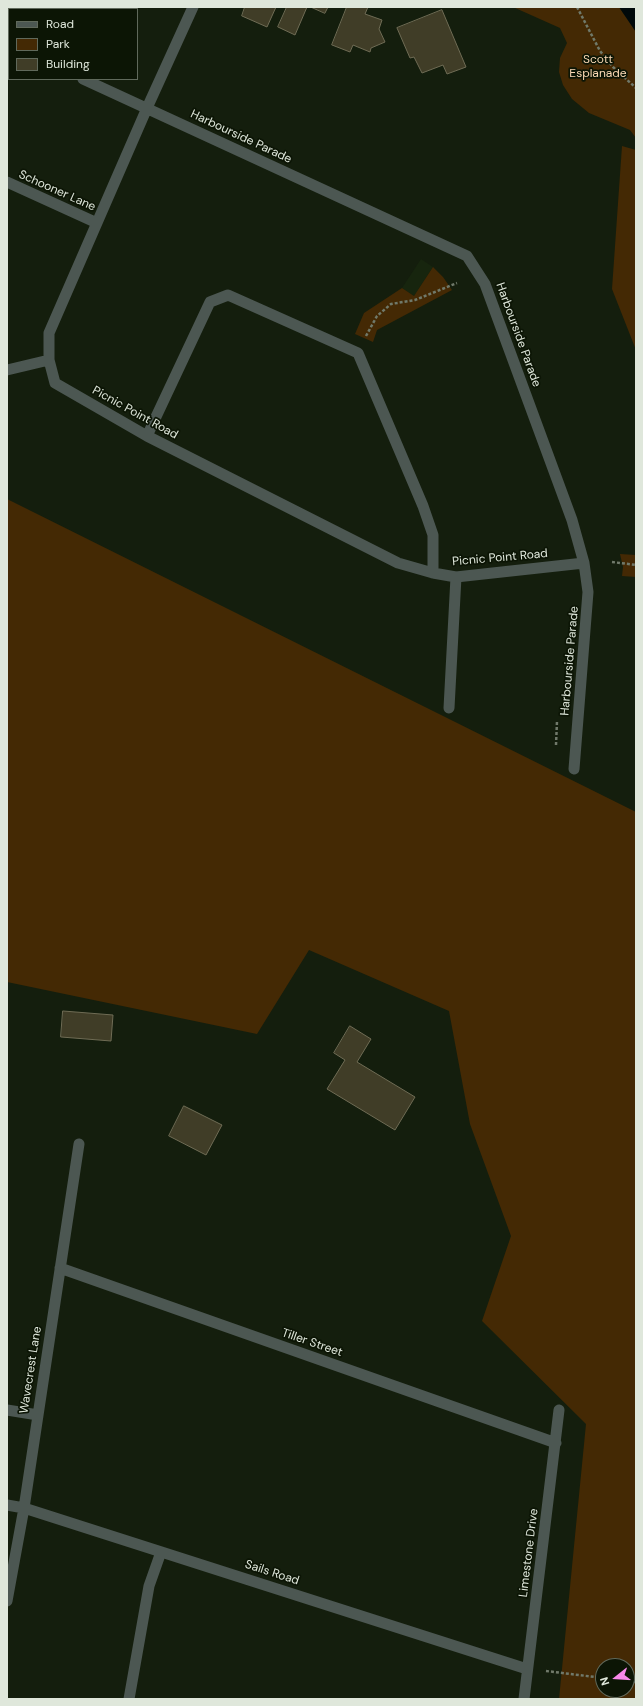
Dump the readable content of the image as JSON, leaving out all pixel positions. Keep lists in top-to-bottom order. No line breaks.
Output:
{"streets":{"street":["Harbourside Parade","Schooner Lane","Picnic Point Road","Tiller Street","Wavecrest Lane","Limestone Drive","Sails Road"]},"crossings":[["Harbourside Parade","Picnic Point Road"],["Schooner Lane","Picnic Point Road"],["Tiller Street","Wavecrest Lane"],["Tiller Street","Limestone Drive"],["Wavecrest Lane","Sails Road"],["Limestone Drive","Sails Road"]],"parks":["Scott Esplanade"],"legend":["Road","Park","Building"],"north":"left"}
